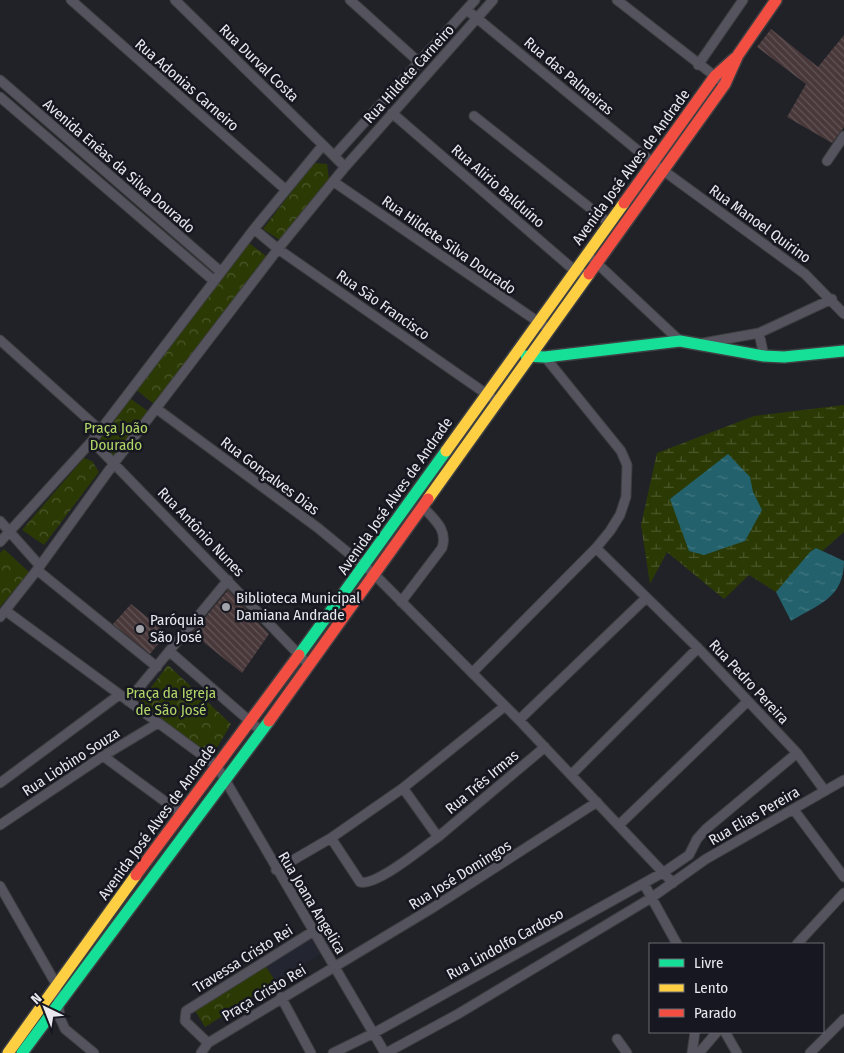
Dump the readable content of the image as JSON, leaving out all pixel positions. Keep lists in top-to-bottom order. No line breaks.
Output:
{"streets":{"main road":["Avenida José Alves de Andrade"],"street":["Rua Durval Costa","Rua Hildete Carneiro","Rua das Palmeiras","Rua Adonias Carneiro","Avenida Enéas da Silva Dourado","Rua Alirio Balduíno","Rua Manoel Quirino","Rua Hildete Silva Dourado","Rua São Francisco","Rua Gonçalves Dias","Rua Antônio Nunes","Rua Pedro Pereira","Rua Liobino Souza","Rua Três Irmas","Rua Elias Pereira","Rua José Domingos","Rua Joana Angelica","Rua Lindolfo Cardoso","Travessa Cristo Rei","Praça Cristo Rei"]},"crossings":[["Rua Hildete Carneiro","Rua das Palmeiras"],["Rua Hildete Carneiro","Rua Alirio Balduíno"],["Rua das Palmeiras","Avenida José Alves de Andrade"],["Rua das Palmeiras","Rua Manoel Quirino"],["Avenida José Alves de Andrade","Rua Alirio Balduíno"],["Avenida José Alves de Andrade","Rua Manoel Quirino"],["Avenida José Alves de Andrade","Rua Hildete Silva Dourado"],["Avenida José Alves de Andrade","Rua São Francisco"],["Avenida José Alves de Andrade","Rua Gonçalves Dias"],["Avenida José Alves de Andrade","Rua Antônio Nunes"],["Avenida José Alves de Andrade","Rua Joana Angelica"],["Rua Pedro Pereira","Rua Elias Pereira"],["Rua José Domingos","Rua Joana Angelica"],["Rua José Domingos","Praça Cristo Rei"],["Rua Joana Angelica","Rua Lindolfo Cardoso"],["Rua Joana Angelica","Travessa Cristo Rei"],["Rua Joana Angelica","Praça Cristo Rei"],["Travessa Cristo Rei","Praça Cristo Rei"]],"parks":["Praça João Dourado","Praça da Igreja de São José"],"places":["Biblioteca Municipal Damiana Andrade","Paróquia São José"],"legend":["Livre","Lento","Parado"],"north":"top left"}
